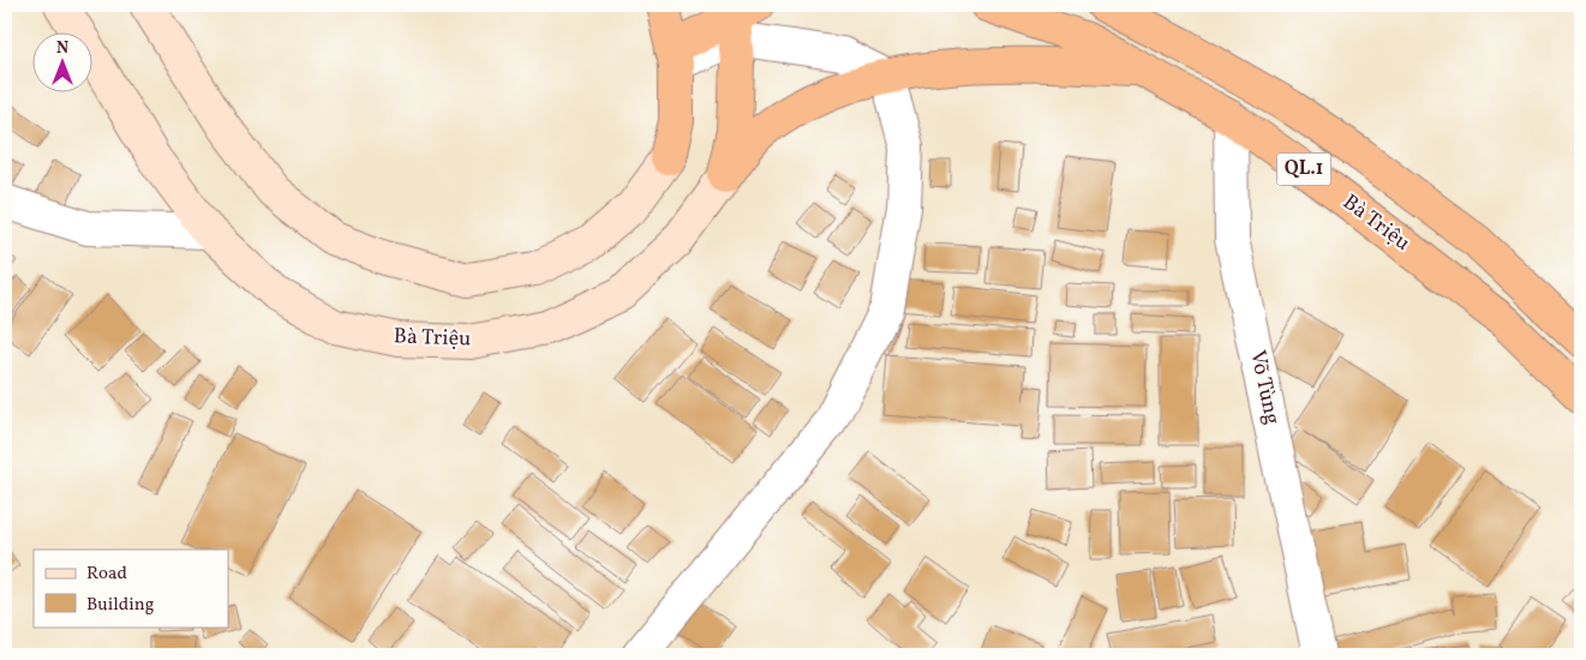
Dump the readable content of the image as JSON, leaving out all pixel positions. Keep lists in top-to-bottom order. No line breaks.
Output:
{"streets":{"highway":["QL.1","Bà Triệu"],"street":["Võ Tùng"]},"crossings":[["Bà Triệu","Võ Tùng"]],"legend":["Road","Building"],"north":"top"}
